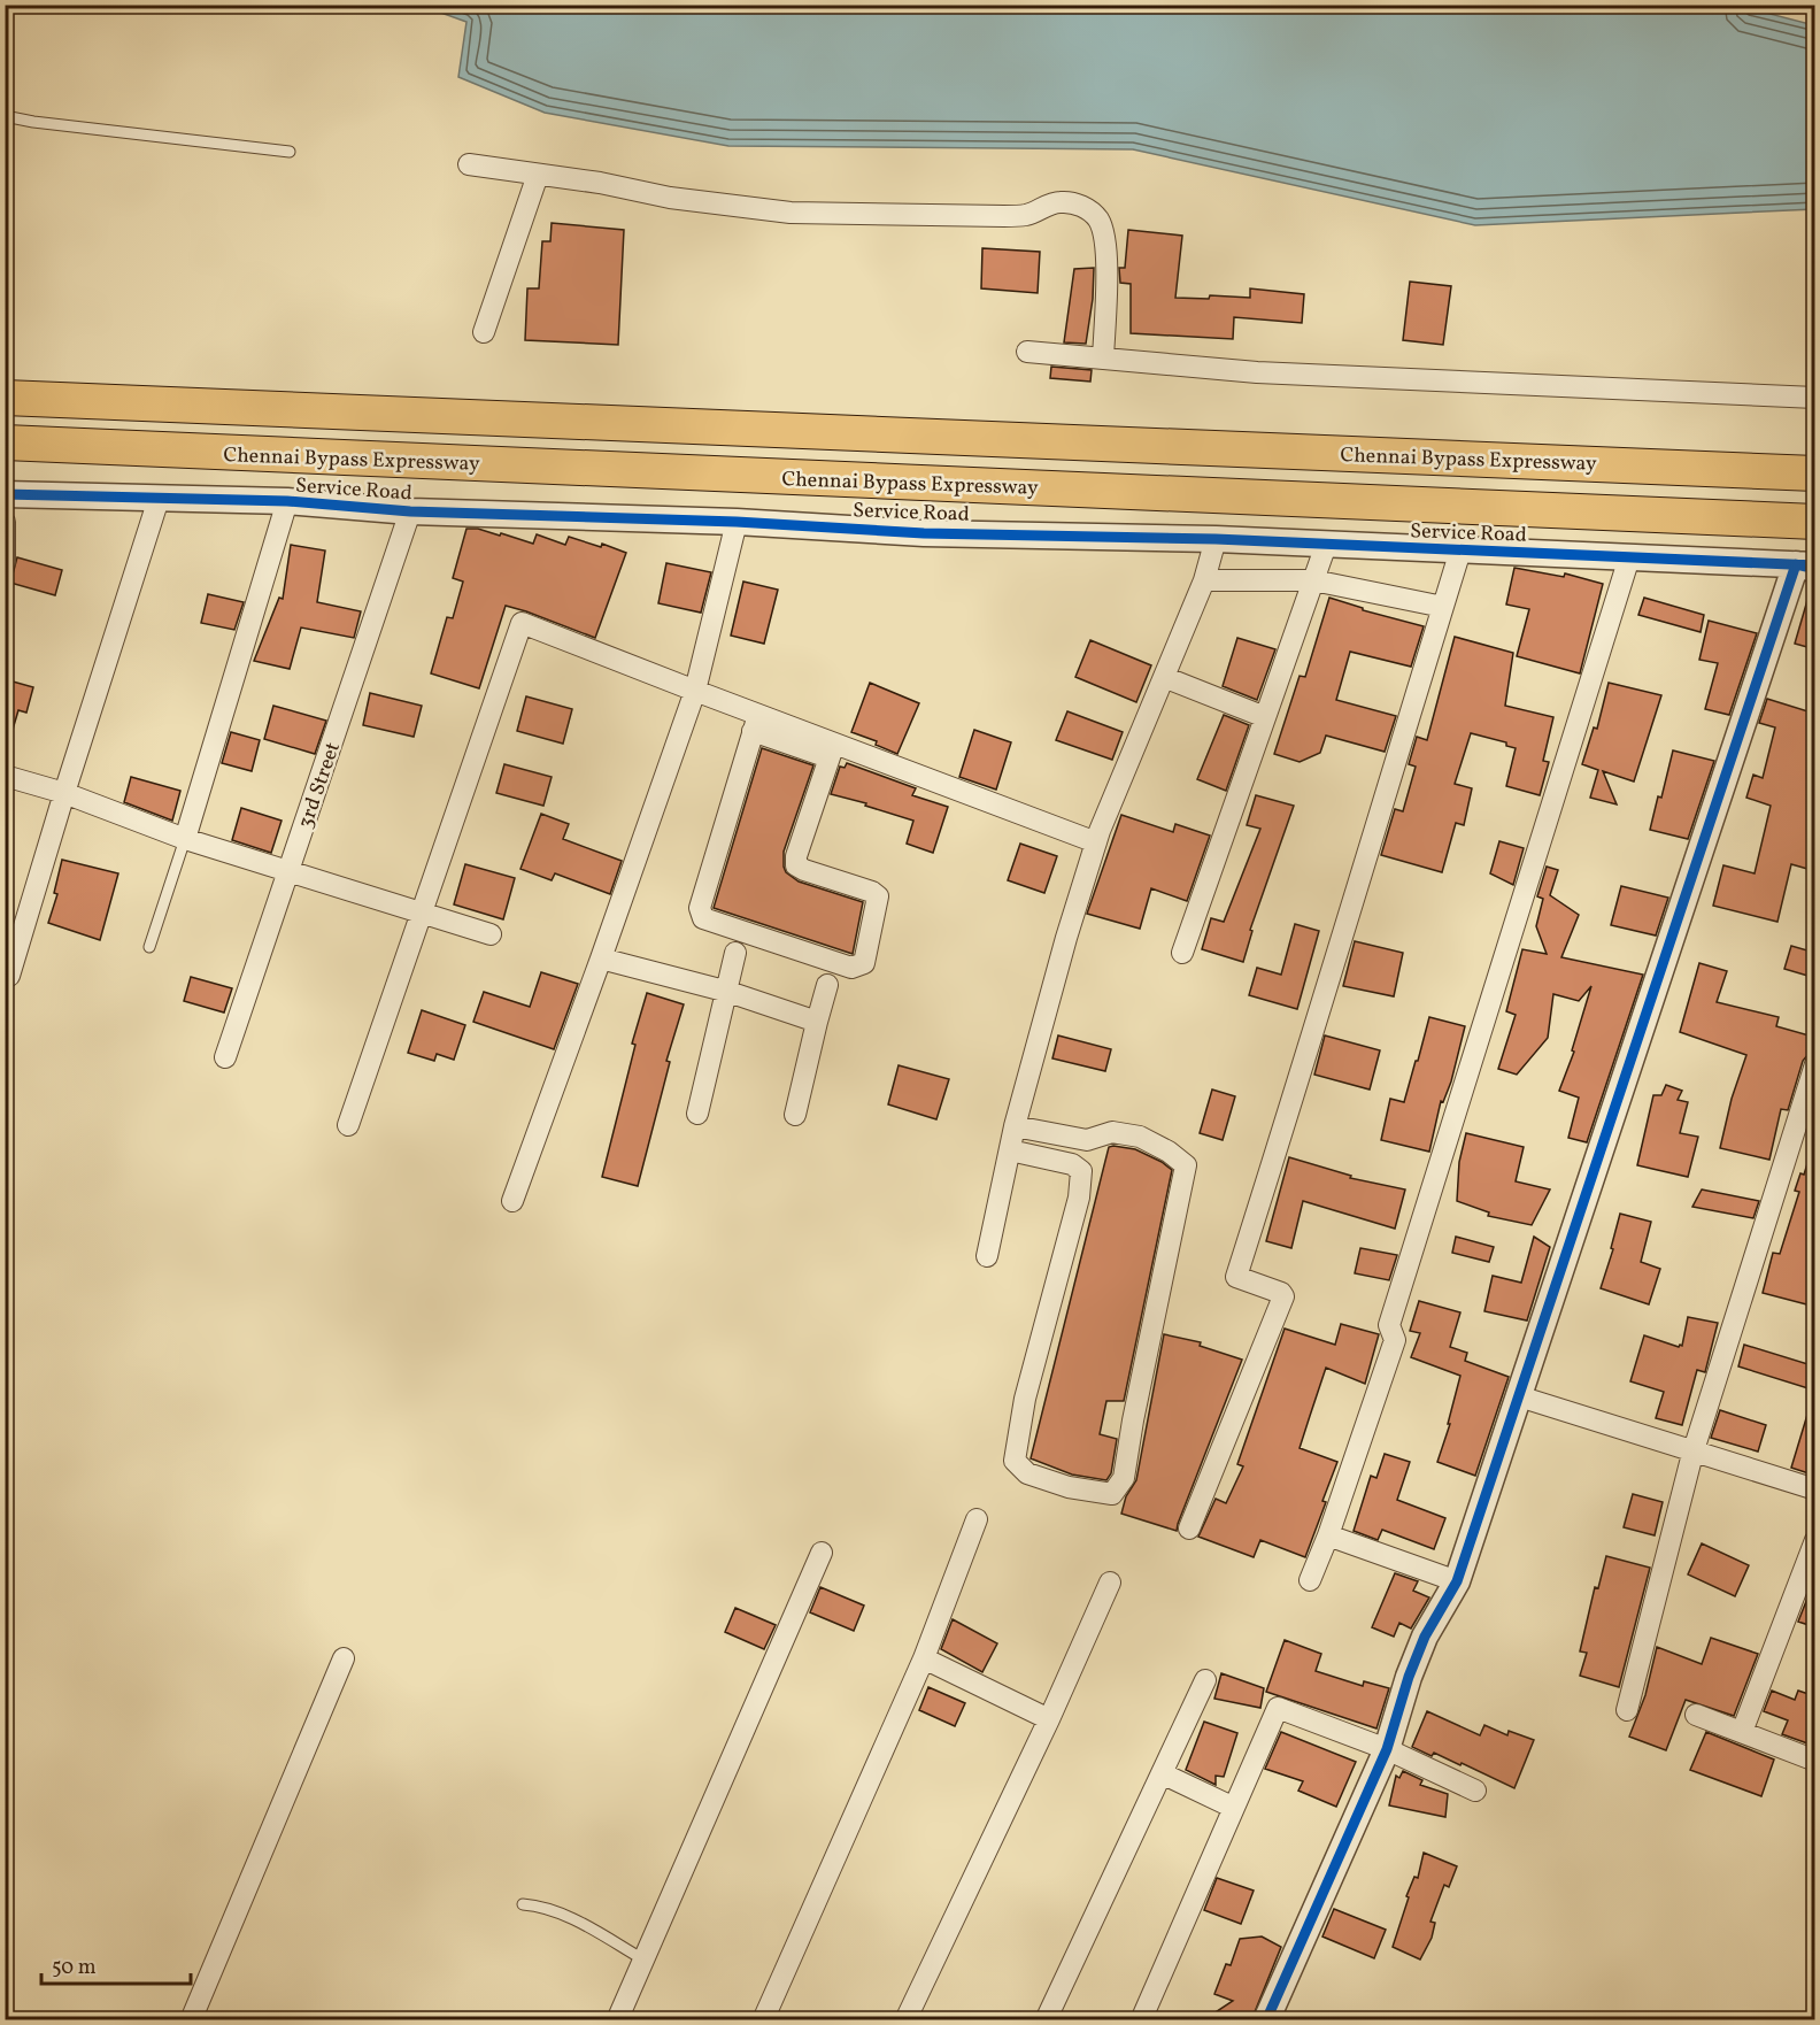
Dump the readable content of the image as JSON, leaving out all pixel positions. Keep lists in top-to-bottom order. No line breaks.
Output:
{"streets":{"highway":["Chennai Bypass Expressway"],"street":["Service Road","3rd Street"]},"crossings":[["Service Road","3rd Street"]],"scale_bar":"50 m"}
